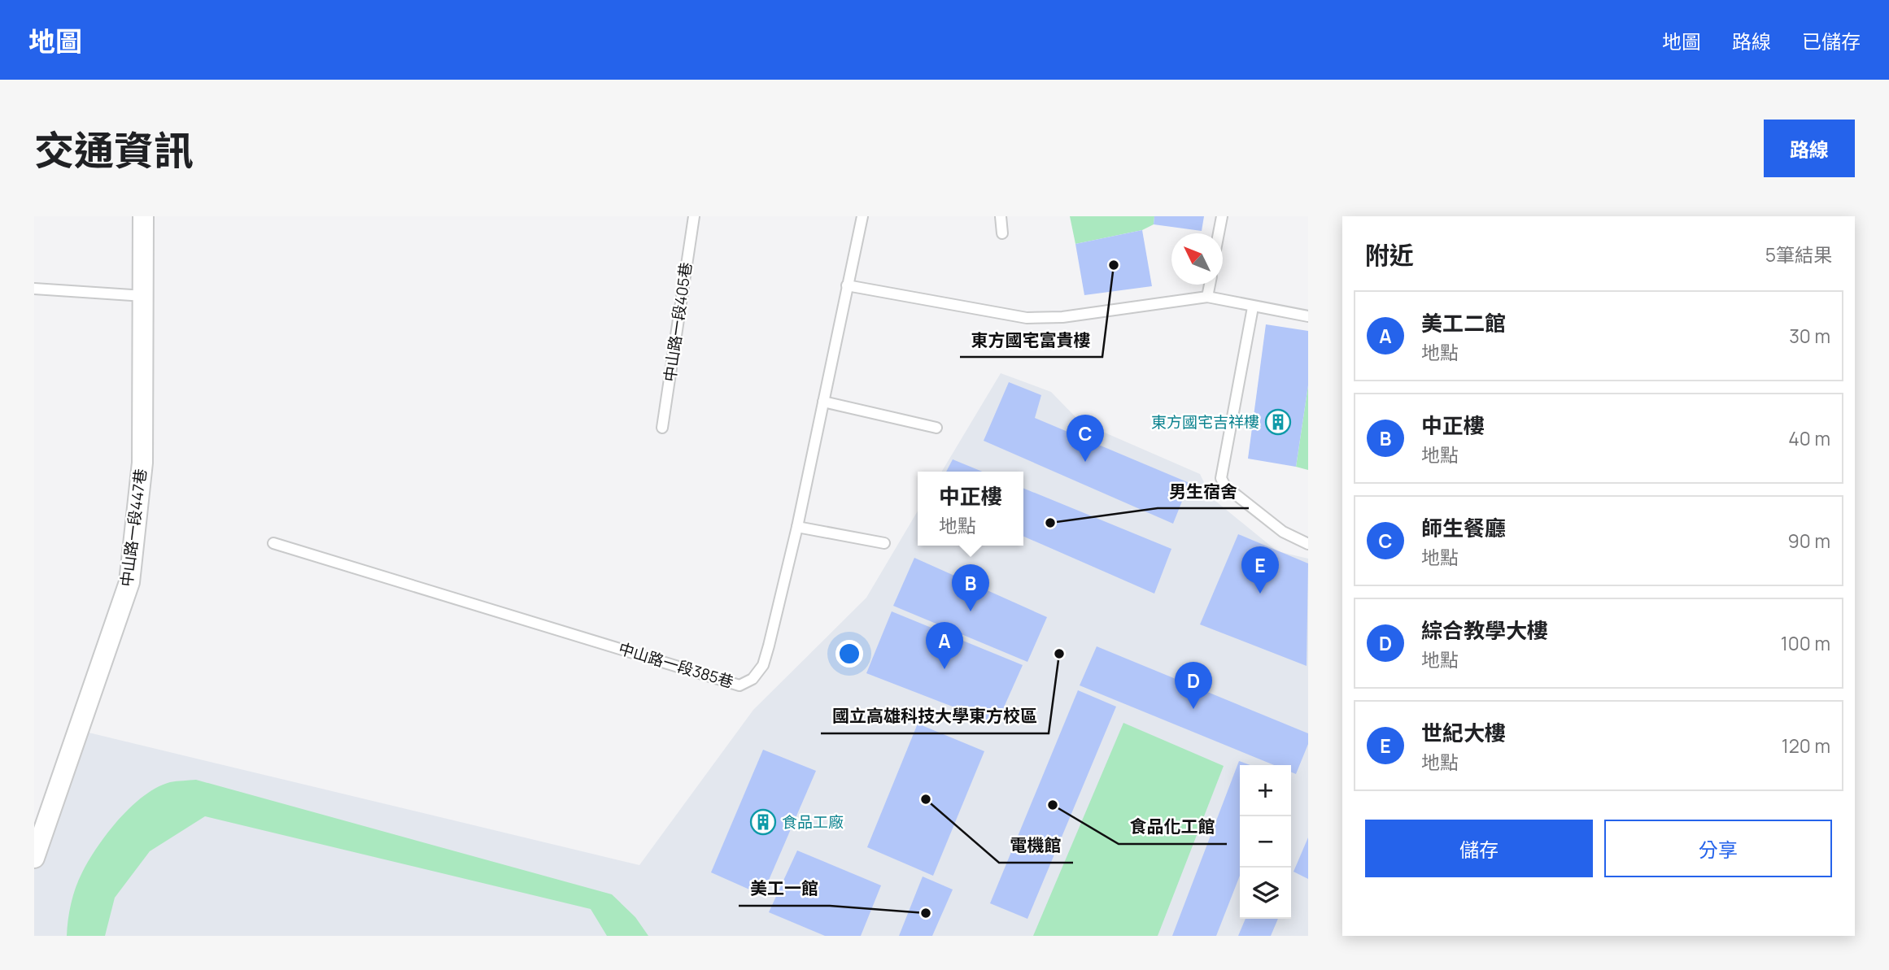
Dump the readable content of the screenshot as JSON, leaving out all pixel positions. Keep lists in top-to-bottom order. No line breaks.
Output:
{"streets":{"street":["中山路一段447巷"],"lane":["中山路一段405巷","中山路一段385巷"]},"places":{"other":["東方國宅富貴樓","男生宿舍","國立高雄科技大學東方校區","電機館","食品化工館","美工一館"],"building":["東方國宅吉祥樓","食品工廠"]},"north":"top left","page":{"header":"地圖","nav":["地圖","路線","已儲存"],"title":"交通資訊","buttons":["路線",["儲存","分享"]],"heading":["附近","5筆結果"],"list":[{"mark":"A","name":"美工二館","note":"地點","value":"30 m"},{"mark":"B","name":"中正樓","note":"地點","value":"40 m"},{"mark":"C","name":"師生餐廳","note":"地點","value":"90 m"},{"mark":"D","name":"綜合教學大樓","note":"地點","value":"100 m"},{"mark":"E","name":"世紀大樓","note":"地點","value":"120 m"}],"pins":["C","E","B","A","D"],"popup":["中正樓","地點"],"map_buttons":["+","−"]}}
